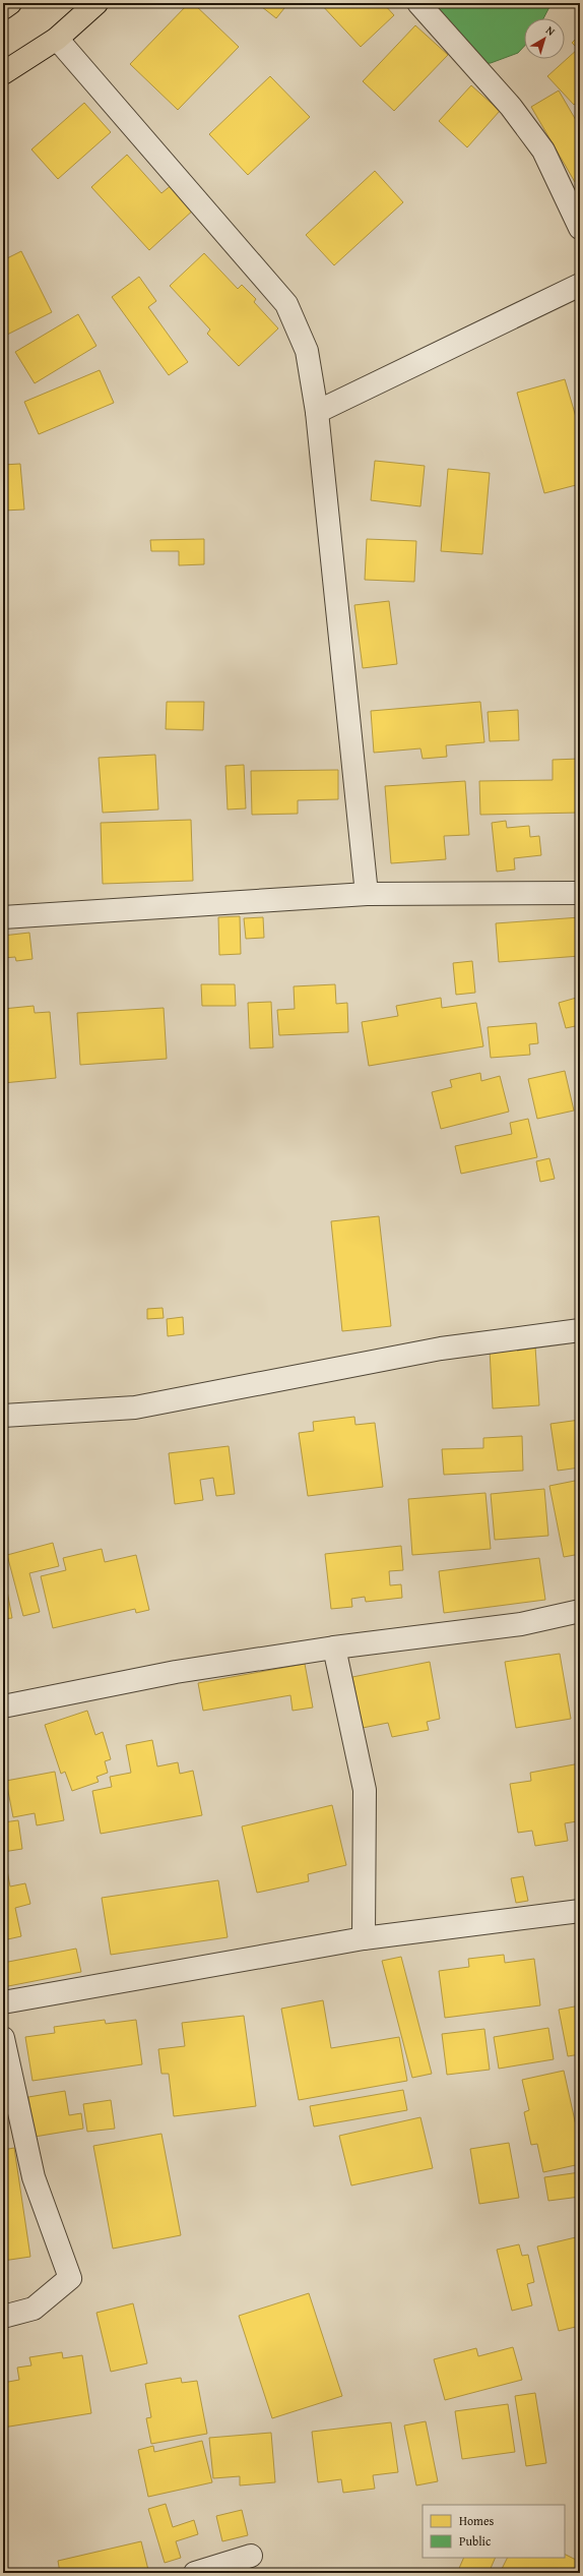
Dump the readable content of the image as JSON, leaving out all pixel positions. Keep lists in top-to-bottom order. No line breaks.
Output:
{"legend":["Homes","Public"],"north":"top right"}
